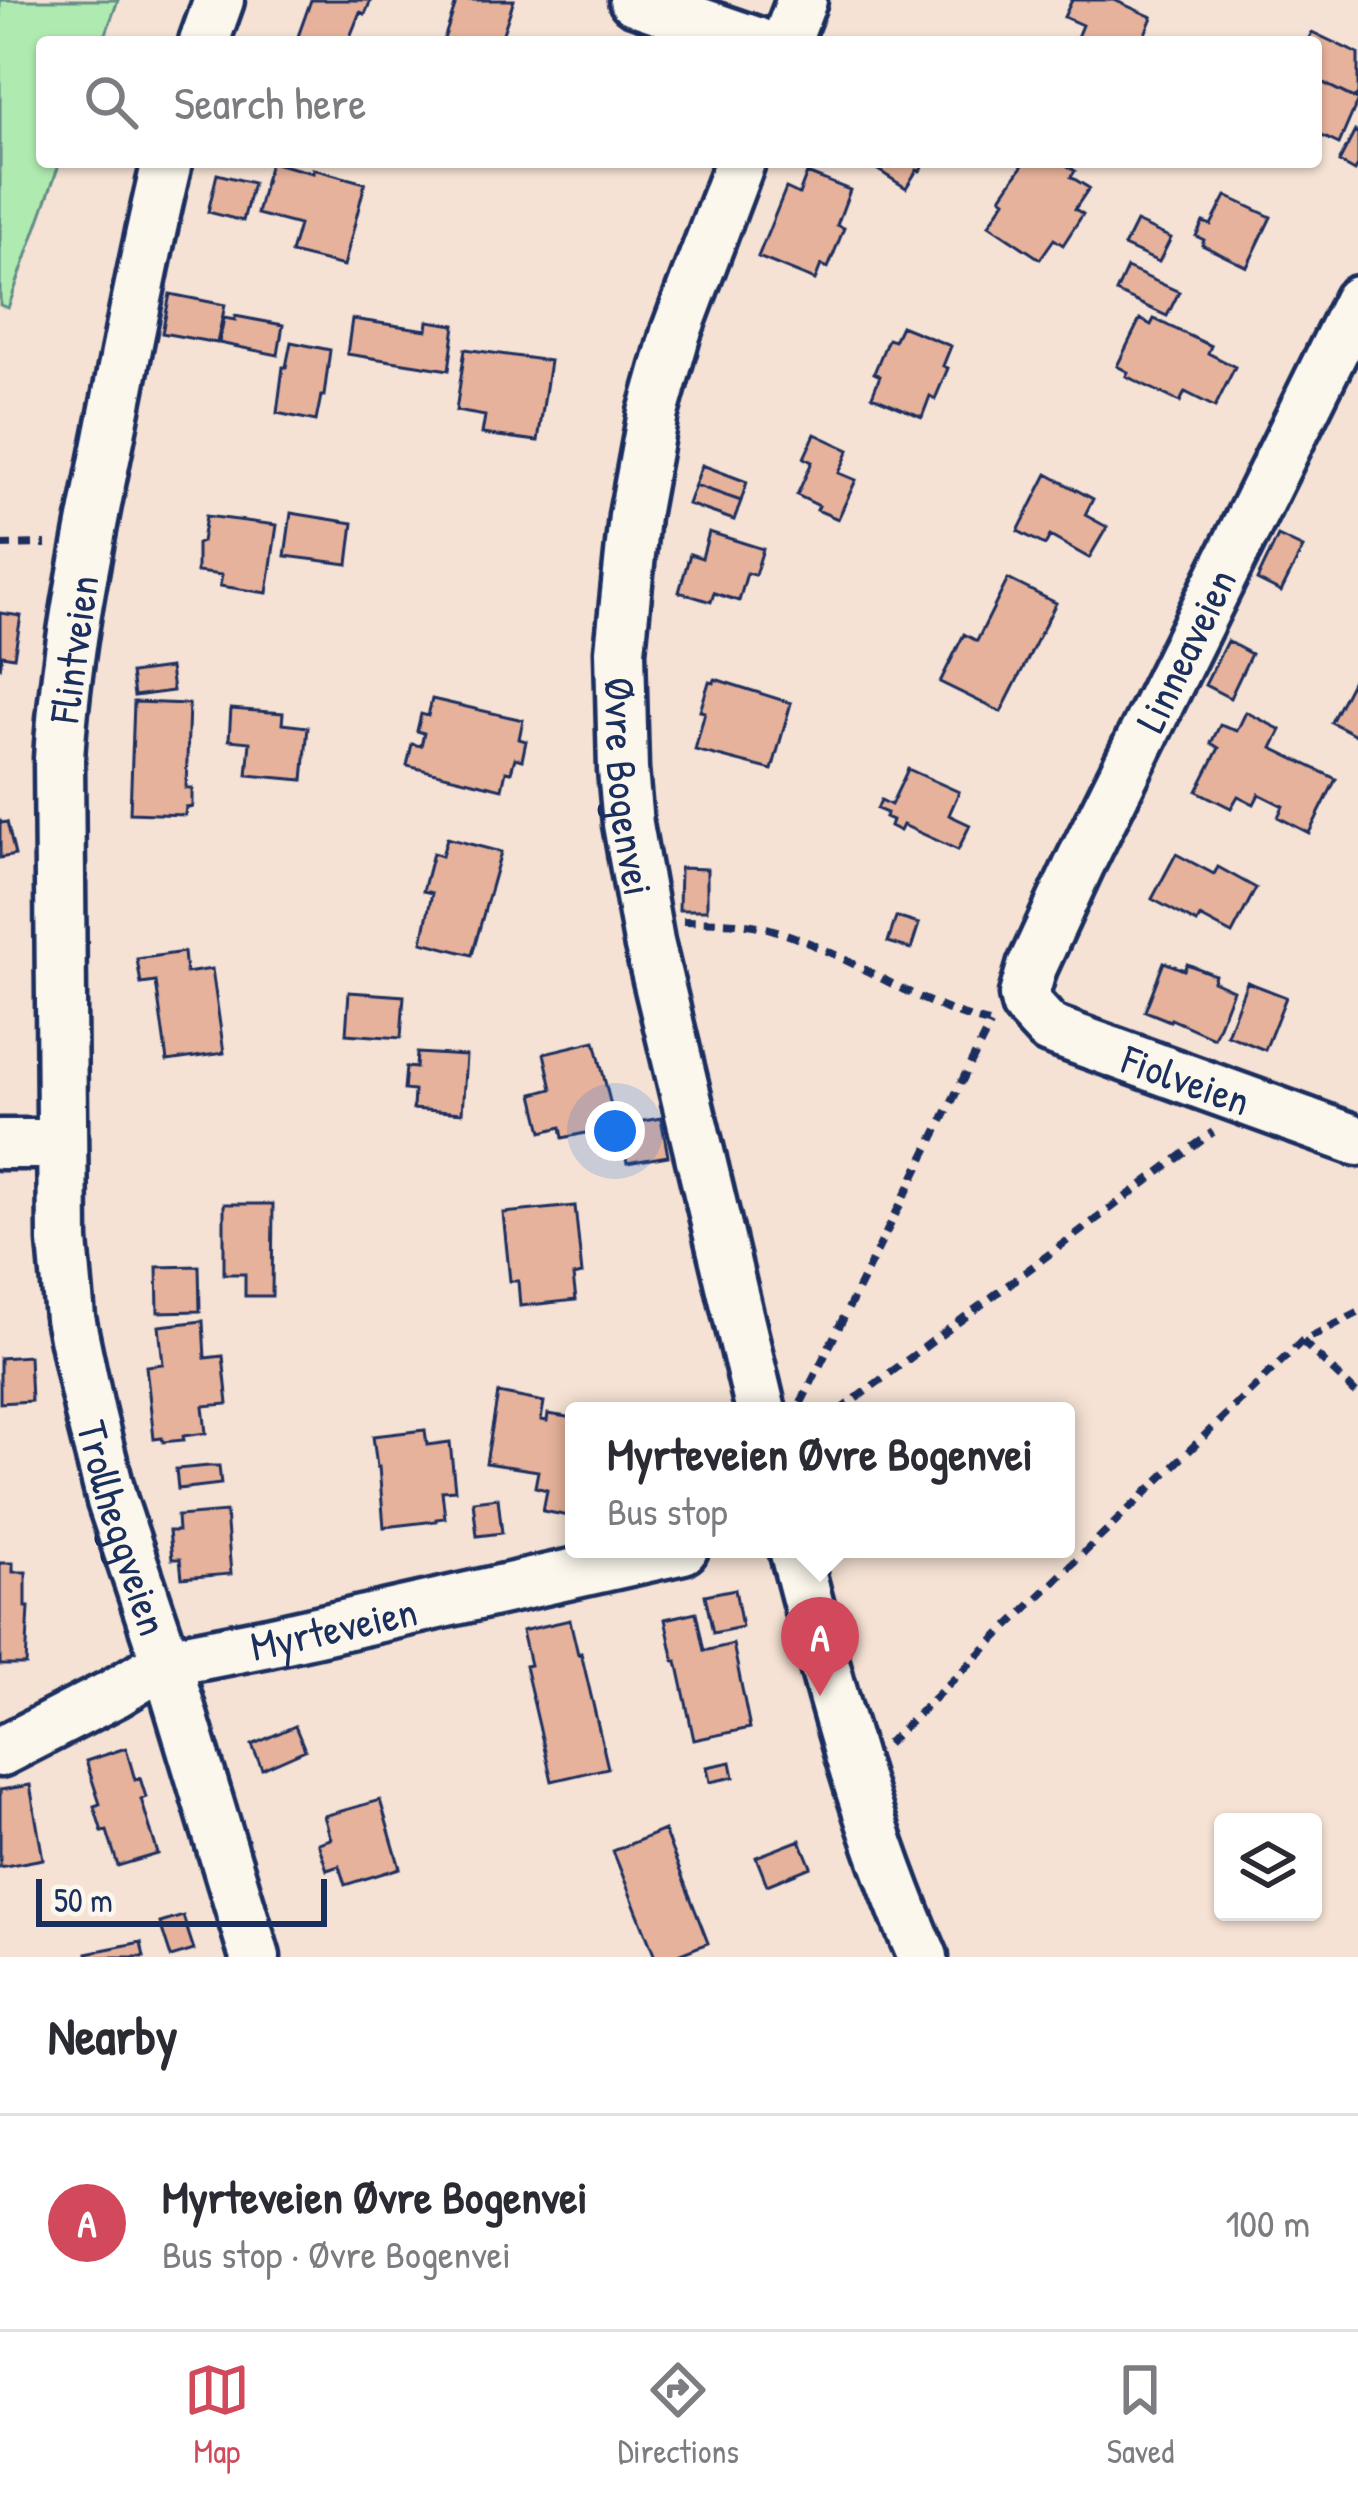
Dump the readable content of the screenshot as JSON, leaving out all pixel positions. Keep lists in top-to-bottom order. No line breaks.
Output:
{"streets":{"street":["Flintveien","Linneaveien","Øvre Bogenvei","Fiolveien","Trollheggveien","Myrteveien"]},"crossings":[["Flintveien","Trollheggveien"],["Linneaveien","Fiolveien"],["Trollheggveien","Myrteveien"]],"scale_bar":"50 m","page":{"search":"Search here","popup":["Myrteveien Øvre Bogenvei","Bus stop"],"pins":"A","scale":"50 m","heading":"Nearby","list":[{"mark":"A","name":"Myrteveien Øvre Bogenvei","note":"Bus stop · Øvre Bogenvei","value":"100 m"}],"nav":["Map","Directions","Saved"]}}
